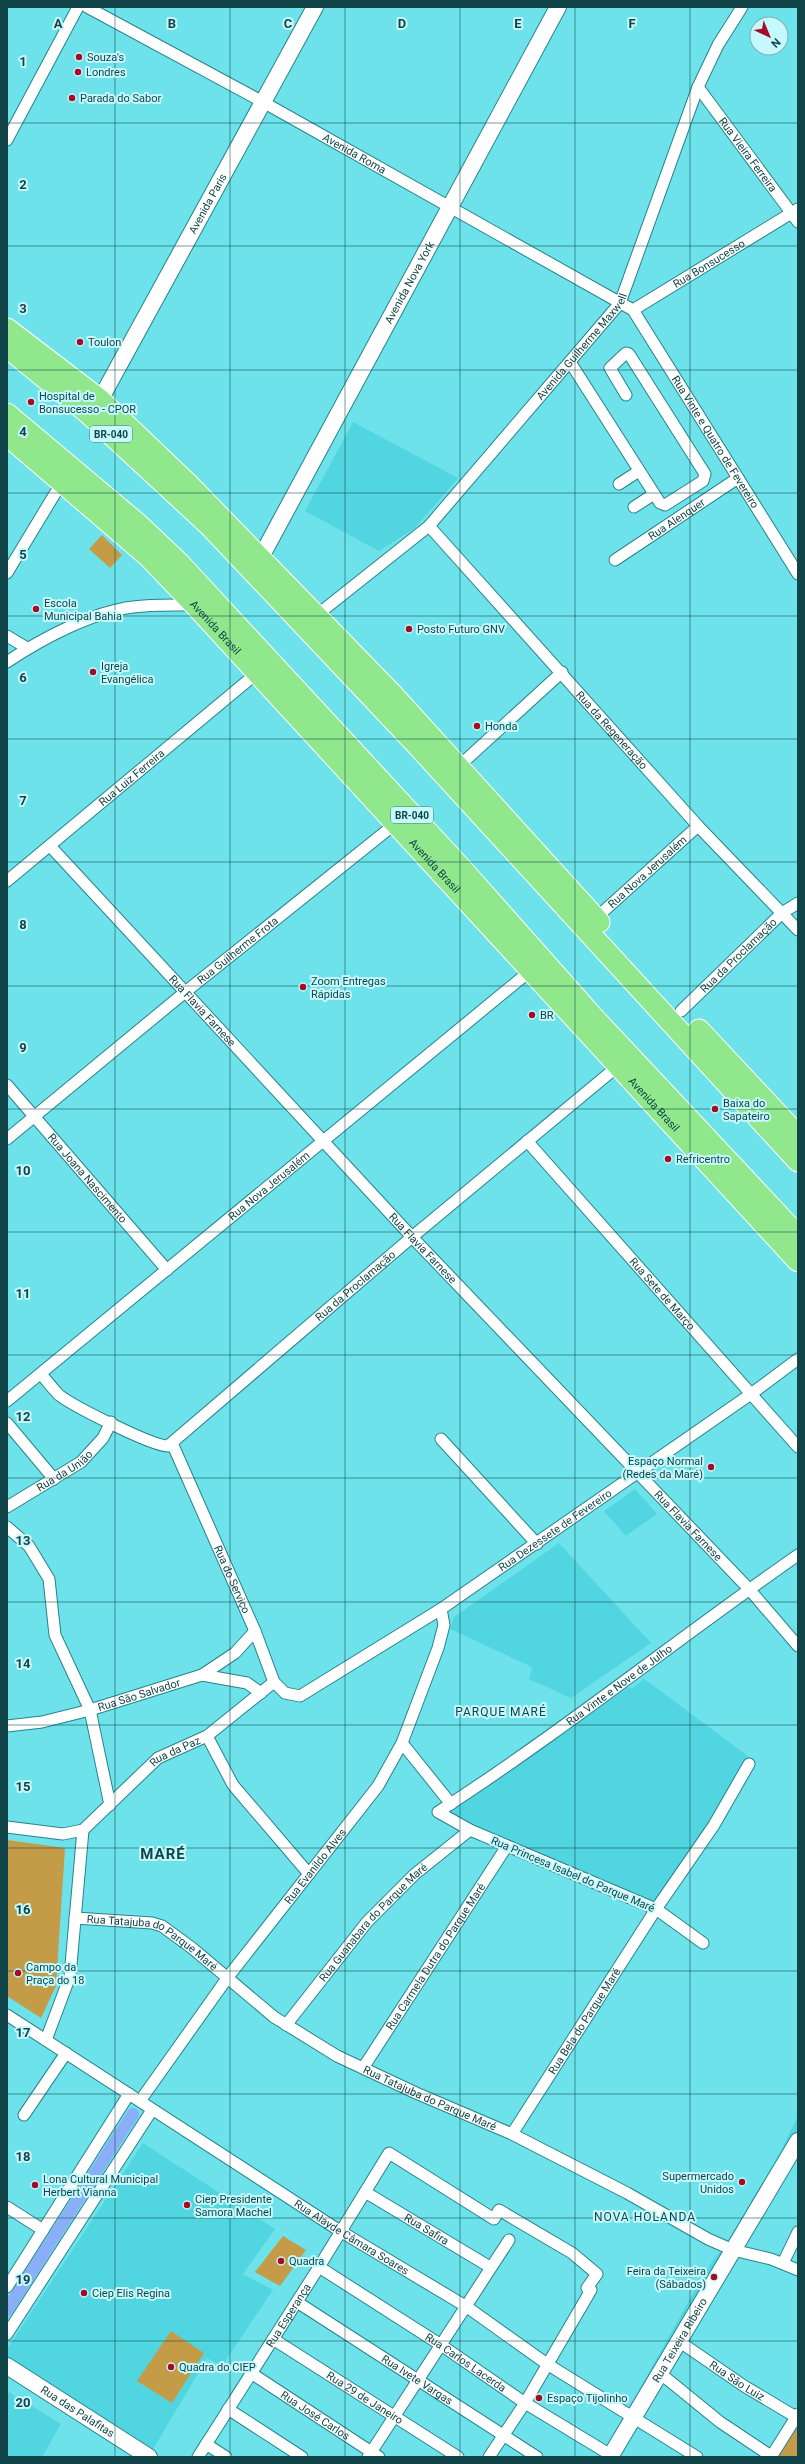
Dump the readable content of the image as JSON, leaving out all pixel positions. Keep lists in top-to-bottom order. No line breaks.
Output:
{"streets":{"highway":["BR-040","Avenida Brasil"],"main road":["Avenida Paris","Avenida Nova York","Rua Teixeira Ribeiro","Rua das Palafitas"],"street":["Avenida Roma","Rua Vieira Ferreira","Rua Bonsucesso","Avenida Guilherme Maxwell","Rua Vinte e Quatro de Fevereiro","Rua Alenquer","Rua da Regeneração","Rua Luiz Ferreira","Rua Nova Jerusalém","Rua Guilherme Frota","Rua da Proclamação","Rua Flavia Farnese","Rua Joana Nascimento","Rua Sete de Março","Rua da União","Rua Dezessete de Fevereiro","Rua do Serviço","Rua Vinte e Nove de Julho","Rua São Salvador","Rua da Paz","Rua Evanildo Alves","Rua Princesa Isabel do Parque Maré","Rua Guanabara do Parque Maré","Rua Tatajuba do Parque Maré","Rua Carmela Dutra do Parque Maré","Rua Bela do Parque Maré","Rua Safira","Rua Alayde Câmara Soares","Rua Esperança","Rua Carlos Lacerda","Rua Ivete Vargas","Rua São Luiz","Rua 29 de Janeiro","Rua José Carlos"]},"crossings":[["Avenida Roma","Avenida Paris"],["Avenida Roma","Avenida Nova York"],["Avenida Roma","Avenida Guilherme Maxwell"],["Rua Vieira Ferreira","Rua Bonsucesso"],["Rua Vieira Ferreira","Avenida Guilherme Maxwell"],["Rua Bonsucesso","Rua Vinte e Quatro de Fevereiro"],["Avenida Guilherme Maxwell","Rua da Regeneração"],["Rua Vinte e Quatro de Fevereiro","Rua Alenquer"],["Avenida Brasil","Rua Luiz Ferreira"],["Avenida Brasil","Rua Nova Jerusalém"],["Avenida Brasil","Rua Guilherme Frota"],["Avenida Brasil","Rua da Proclamação"],["Rua da Regeneração","Rua Nova Jerusalém"],["Rua da Regeneração","Rua da Proclamação"],["Rua Luiz Ferreira","Rua Flavia Farnese"],["Rua Nova Jerusalém","Rua Flavia Farnese"],["Rua Nova Jerusalém","Rua Joana Nascimento"],["Rua Guilherme Frota","Rua Flavia Farnese"],["Rua Guilherme Frota","Rua Joana Nascimento"],["Rua da Proclamação","Rua Flavia Farnese"],["Rua da Proclamação","Rua Sete de Março"],["Rua da Proclamação","Rua do Serviço"],["Rua Flavia Farnese","Rua Dezessete de Fevereiro"],["Rua Flavia Farnese","Rua Vinte e Nove de Julho"],["Rua Sete de Março","Rua Dezessete de Fevereiro"],["Rua Dezessete de Fevereiro","Rua do Serviço"],["Rua Dezessete de Fevereiro","Rua da Paz"],["Rua Dezessete de Fevereiro","Rua Evanildo Alves"],["Rua do Serviço","Rua São Salvador"],["Rua do Serviço","Rua da Paz"],["Rua Vinte e Nove de Julho","Rua Princesa Isabel do Parque Maré"],["Rua Evanildo Alves","Rua Tatajuba do Parque Maré"],["Rua Evanildo Alves","Rua Alayde Câmara Soares"],["Rua Princesa Isabel do Parque Maré","Rua Guanabara do Parque Maré"],["Rua Princesa Isabel do Parque Maré","Rua Carmela Dutra do Parque Maré"],["Rua Princesa Isabel do Parque Maré","Rua Bela do Parque Maré"],["Rua Guanabara do Parque Maré","Rua Tatajuba do Parque Maré"],["Rua Tatajuba do Parque Maré","Rua Carmela Dutra do Parque Maré"],["Rua Tatajuba do Parque Maré","Rua Bela do Parque Maré"],["Rua Tatajuba do Parque Maré","Rua Teixeira Ribeiro"],["Rua Safira","Rua Esperança"],["Rua Alayde Câmara Soares","Rua Esperança"],["Rua Alayde Câmara Soares","Rua Teixeira Ribeiro"],["Rua Esperança","Rua Carlos Lacerda"],["Rua Esperança","Rua Ivete Vargas"],["Rua Esperança","Rua 29 de Janeiro"],["Rua Esperança","Rua José Carlos"],["Rua Teixeira Ribeiro","Rua Carlos Lacerda"],["Rua Teixeira Ribeiro","Rua São Luiz"]],"districts":["PARQUE MARÉ","MARÉ","NOVA HOLANDA"],"places":["Souza's","Londres","Parada do Sabor","Toulon","Hospital de Bonsucesso - CPOR","Escola Municipal Bahia","Posto Futuro GNV","Igreja Evangélica","Honda","Zoom Entregas Rápidas","BR","Baixa do Sapateiro","Refricentro","Espaço Normal (Redes da Maré)","Campo da Praça do 18","Supermercado Unidos","Lona Cultural Municipal Herbert Vianna","Ciep Presidente Samora Machel","Quadra","Feira da Teixeira (Sábados)","Ciep Elis Regina","Quadra do CIEP","Espaço Tijolinho"],"north":"bottom right","grid":{"columns":["A","B","C","D","E","F"],"rows":["1","2","3","4","5","6","7","8","9","10","11","12","13","14","15","16","17","18","19","20"]}}
